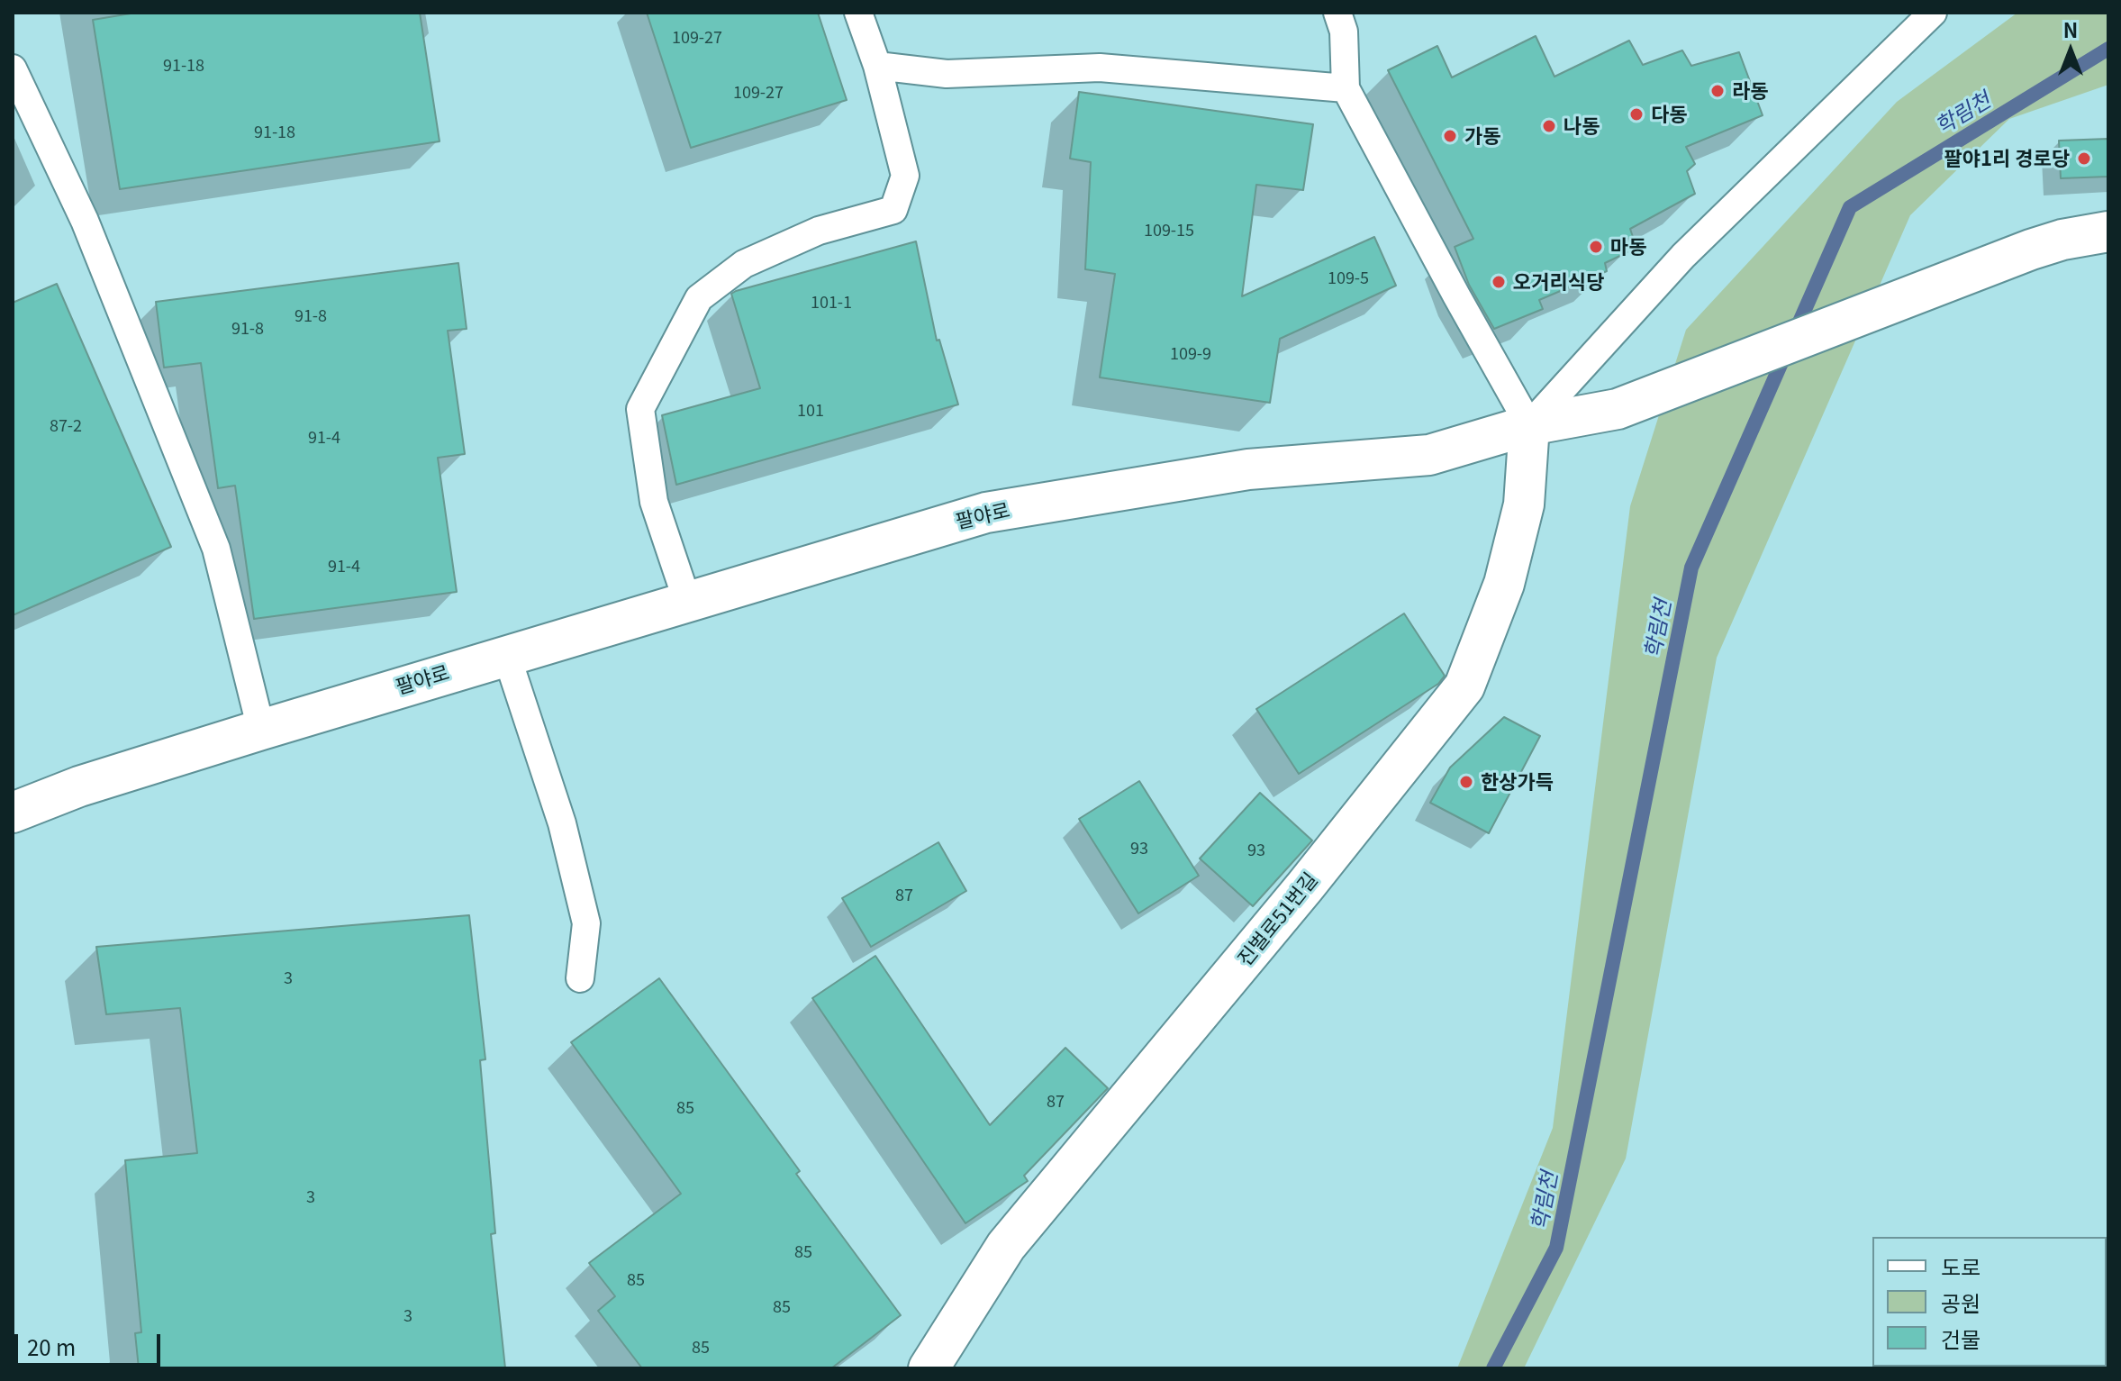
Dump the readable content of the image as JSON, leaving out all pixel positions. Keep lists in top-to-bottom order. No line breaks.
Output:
{"streets":{"street":["팔야로","진벌로51번길"]},"crossings":[["팔야로","진벌로51번길"]],"water":["학림천"],"places":["라동","다동","나동","가동","팔야1리 경로당","마동","오거리식당","한상가득"],"house_numbers":["109-27","91-18","109-27","91-18","109-15","109-5","101-1","91-8","91-8","109-9","101","87-2","91-4","91-4","93","93","87","3","87","85","3","85","85","85","3","85"],"legend":["도로","공원","건물"],"scale_bar":"20 m","north":"top"}
